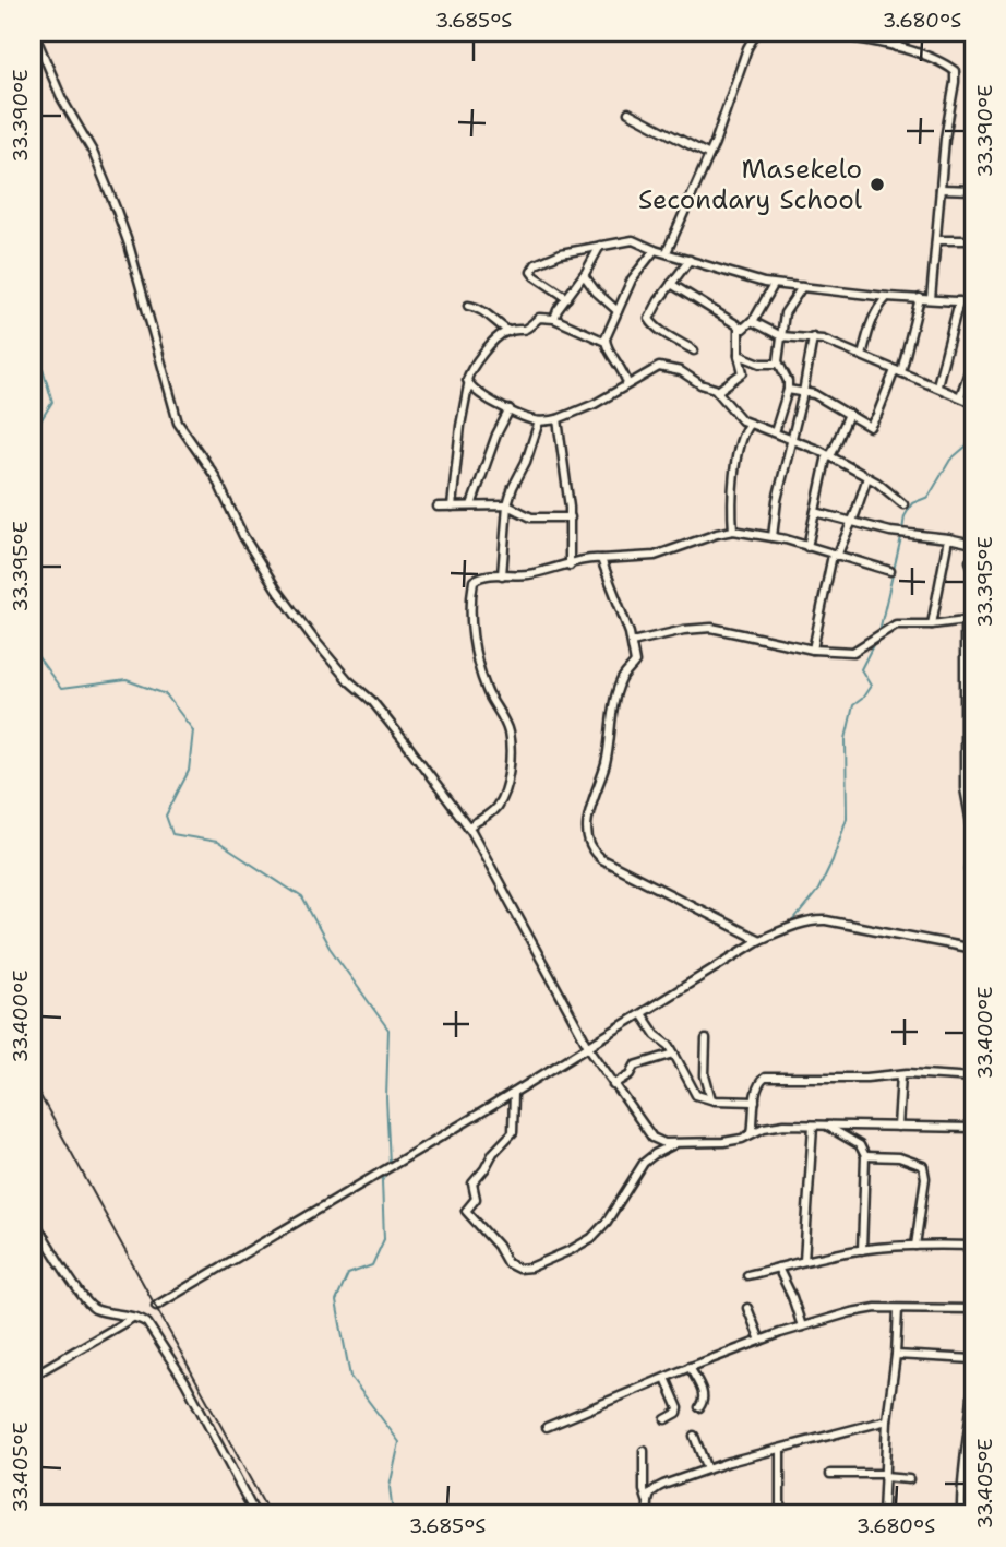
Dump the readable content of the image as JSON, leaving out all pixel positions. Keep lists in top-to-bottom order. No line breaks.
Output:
{"places":["Masekelo Secondary School"],"coordinates":["3.685°S","3.680°S","33.390°E","33.395°E","33.400°E","33.405°E"]}
